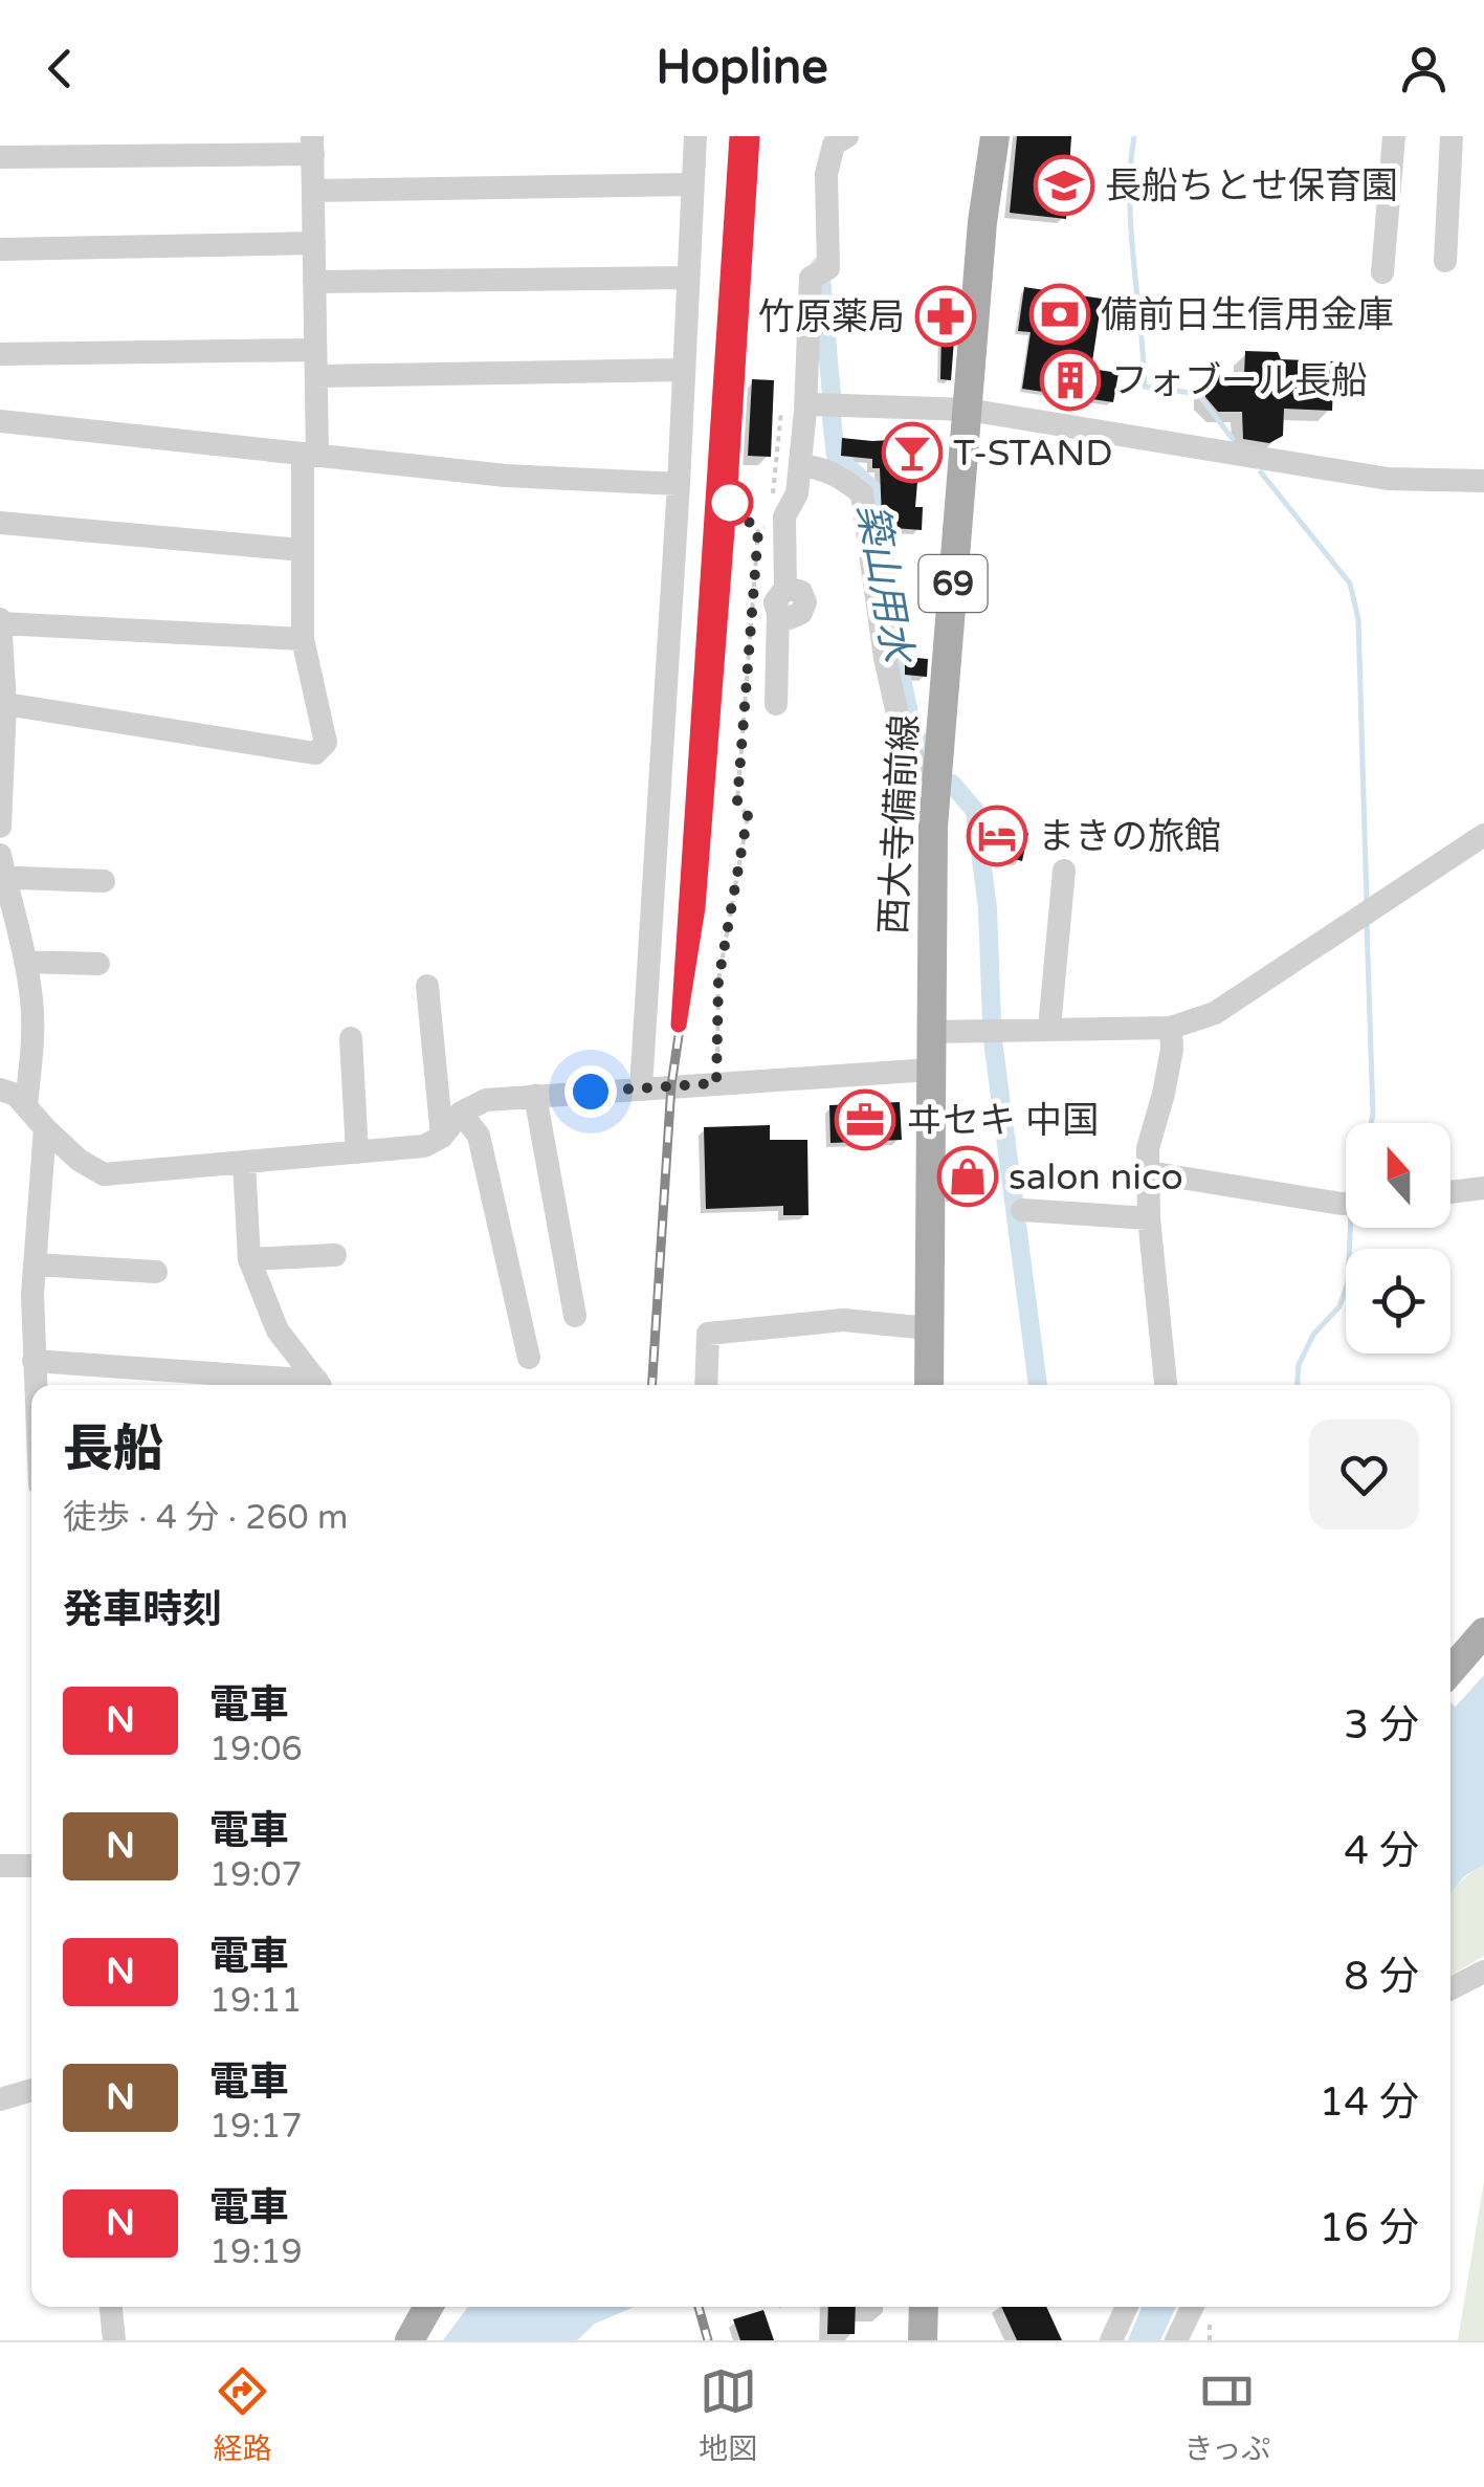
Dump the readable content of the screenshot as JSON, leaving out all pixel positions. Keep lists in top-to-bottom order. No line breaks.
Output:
{"streets":{"main road":["69","西大寺備前線"]},"water":["築山用水"],"places":{"school or university":["長船ちとせ保育園"],"bank":["備前日生信用金庫"],"pharmacy":["竹原薬局"],"building":["フォブール長船"],"bar":["T-STAND"],"hotel":["まきの旅館"],"office":["ヰセキ 中国"],"shop":["salon nico"]},"north":"top","page":{"header":"Hopline","heading":[["長船","徒歩 · 4 分 · 260 m"],"発車時刻"],"list":[{"mark":"N","name":"電車","note":"19:06","value":"3 分"},{"mark":"N","name":"電車","note":"19:07","value":"4 分"},{"mark":"N","name":"電車","note":"19:11","value":"8 分"},{"mark":"N","name":"電車","note":"19:17","value":"14 分"},{"mark":"N","name":"電車","note":"19:19","value":"16 分"}],"tabs":["経路","地図","きっぷ"]}}
